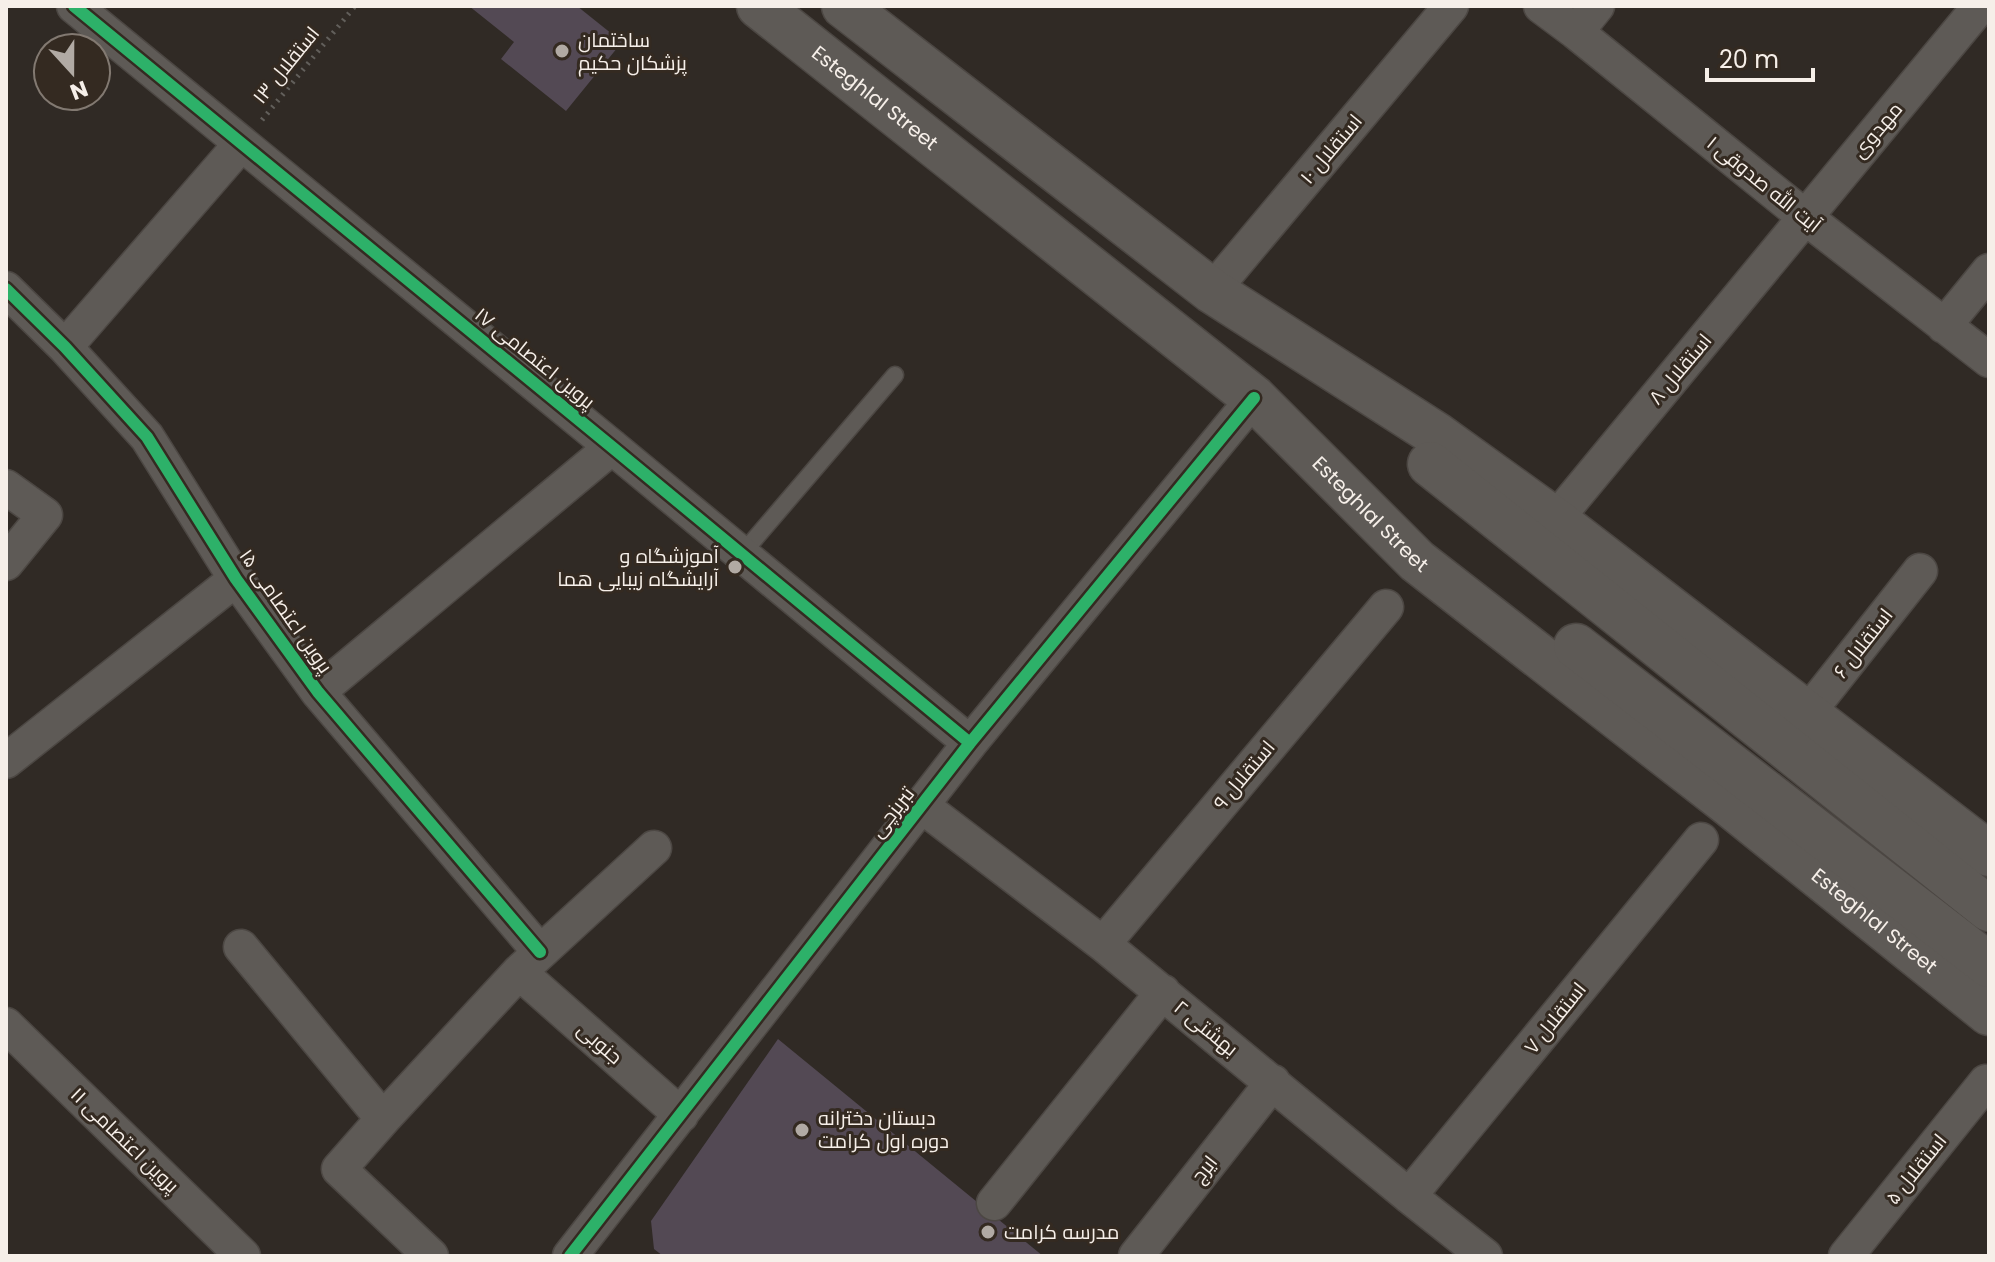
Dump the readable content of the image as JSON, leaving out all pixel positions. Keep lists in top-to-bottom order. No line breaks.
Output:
{"streets":{"main road":["Esteghlal Street"],"street":["مهدوی","استقلال ۱۰","آیت الله صدوقی ۱","پروین اعتصامی ۱۷","استقلال ۸","پروین اعتصامی ۱۵","استقلال ۶","استقلال ۹","تبریزچی","استقلال ۷","بهشتی ۲","جنوبی","پروین اعتصامی ۱۱","ایرج","استقلال ۵"],"path":["استقلال ۱۳"]},"crossings":[["استقلال ۱۳","پروین اعتصامی ۱۷"],["Esteghlal Street","تبریزچی"],["مهدوی","آیت الله صدوقی ۱"],["مهدوی","استقلال ۸"],["آیت الله صدوقی ۱","استقلال ۸"],["پروین اعتصامی ۱۷","تبریزچی"],["پروین اعتصامی ۱۵","جنوبی"],["استقلال ۹","بهشتی ۲"],["تبریزچی","بهشتی ۲"],["تبریزچی","جنوبی"],["استقلال ۷","بهشتی ۲"],["بهشتی ۲","ایرج"]],"places":["ساختمان پزشکان حکیم","آموزشگاه و آرایشگاه زیبایی هما","دبستان دخترانه دوره اول کرامت","مدرسه کرامت"],"scale_bar":"20 m","north":"bottom"}
